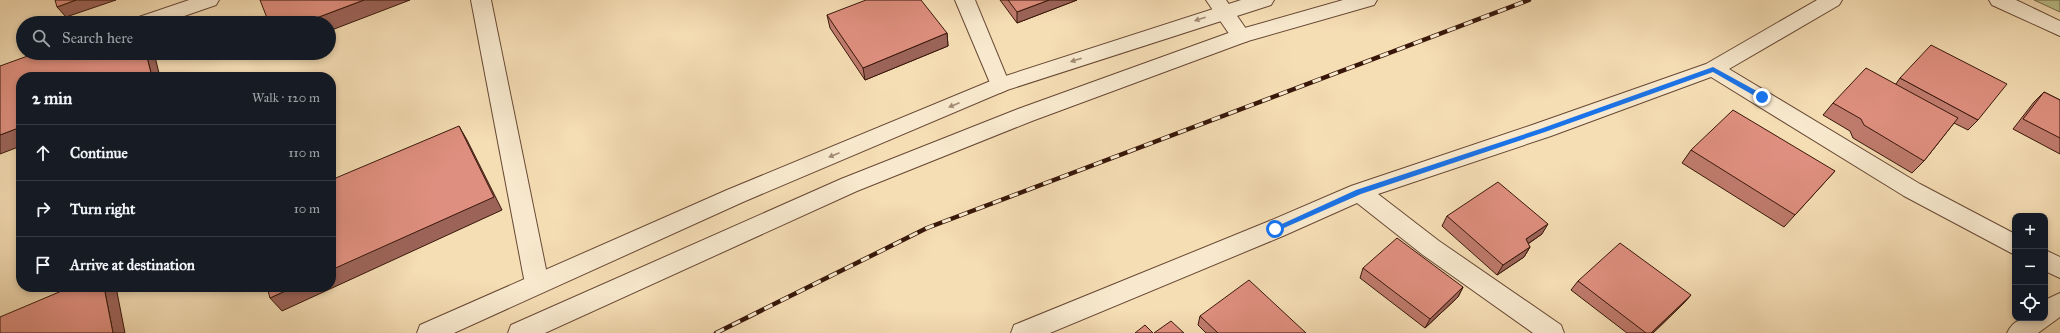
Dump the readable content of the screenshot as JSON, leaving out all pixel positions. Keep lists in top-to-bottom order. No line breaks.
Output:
{"page":{"search":"Search here","heading":["2 min","Walk · 120 m"],"list":[["Continue","110 m"],["Turn right","10 m"],"Arrive at destination"],"map_buttons":["+","−"]}}
